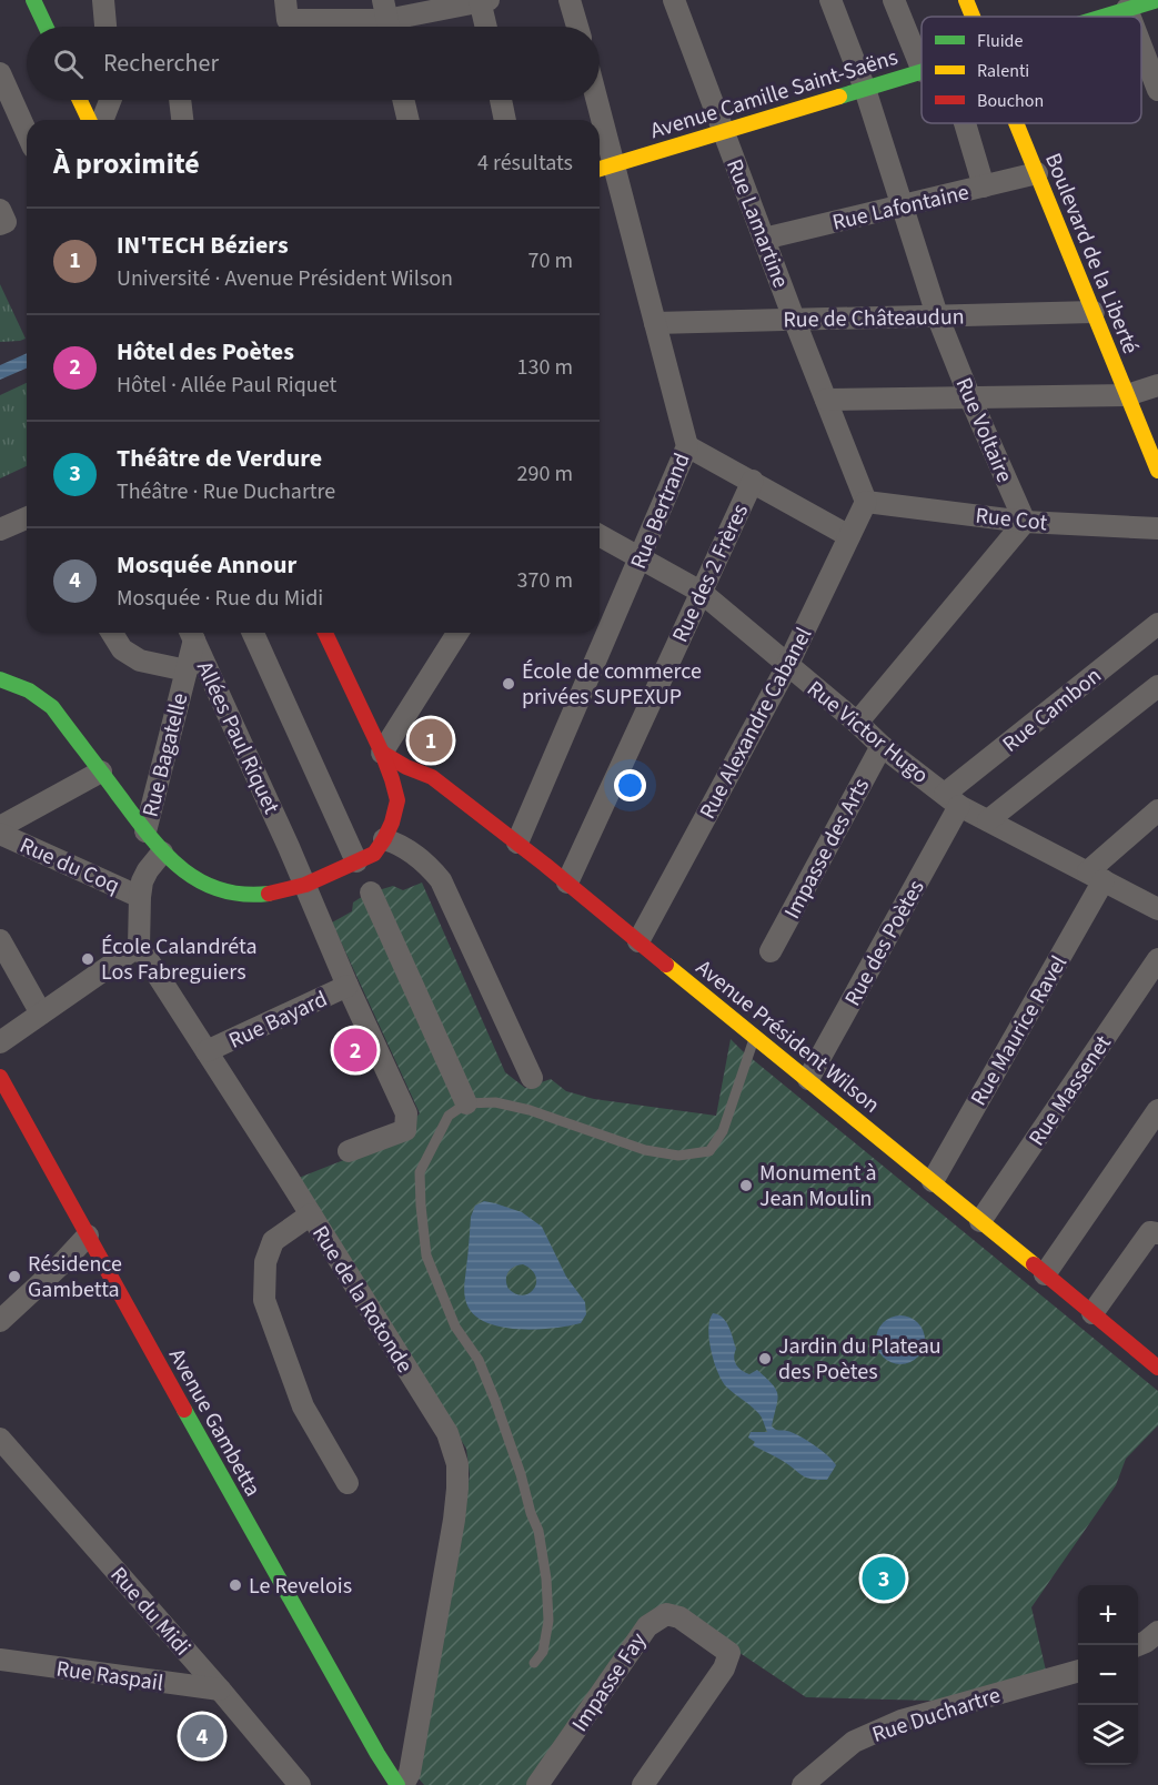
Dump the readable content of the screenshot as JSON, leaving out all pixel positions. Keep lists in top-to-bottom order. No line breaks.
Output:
{"streets":{"main road":["Avenue Camille Saint-Saëns","Boulevard de la Liberté","Avenue Président Wilson","Avenue Gambetta"],"street":["Rue Lafontaine","Rue Lamartine","Rue de Châteaudun","Rue Voltaire","Rue Bertrand","Rue Cot","Rue des 2 Frères","Rue Cambon","Rue Alexandre Cabanel","Rue Victor Hugo","Allées Paul Riquet","Rue Bagatelle","Impasse des Arts","Rue du Coq","Rue des Poètes","Rue Bayard","Rue Maurice Ravel","Rue Massenet","Rue de la Rotonde","Rue du Midi","Rue Raspail","Impasse Fay","Rue Duchartre"]},"crossings":[["Avenue Camille Saint-Saëns","Rue Lamartine"],["Avenue Camille Saint-Saëns","Rue Voltaire"],["Avenue Camille Saint-Saëns","Rue Bertrand"],["Rue Lafontaine","Rue Lamartine"],["Rue Lafontaine","Boulevard de la Liberté"],["Rue Lafontaine","Rue Voltaire"],["Rue Lamartine","Rue de Châteaudun"],["Rue Lamartine","Rue Cot"],["Rue Lamartine","Rue Alexandre Cabanel"],["Boulevard de la Liberté","Rue de Châteaudun"],["Rue de Châteaudun","Rue Voltaire"],["Rue de Châteaudun","Rue Bertrand"],["Rue Voltaire","Rue Cot"],["Rue Bertrand","Rue Victor Hugo"],["Rue Bertrand","Avenue Président Wilson"],["Rue Cot","Rue Alexandre Cabanel"],["Rue des 2 Frères","Rue Victor Hugo"],["Rue des 2 Frères","Avenue Président Wilson"],["Rue Cambon","Rue Victor Hugo"],["Rue Cambon","Rue des Poètes"],["Rue Alexandre Cabanel","Rue Victor Hugo"],["Rue Alexandre Cabanel","Avenue Président Wilson"],["Rue Victor Hugo","Impasse des Arts"],["Rue Victor Hugo","Rue des Poètes"],["Rue Victor Hugo","Rue Maurice Ravel"],["Allées Paul Riquet","Rue Bagatelle"],["Allées Paul Riquet","Rue Bayard"],["Rue des Poètes","Avenue Président Wilson"],["Rue Bayard","Rue de la Rotonde"],["Rue Maurice Ravel","Avenue Président Wilson"],["Avenue Président Wilson","Rue Massenet"],["Rue du Midi","Rue Raspail"]],"places":["École de commerce privées SUPEXUP","École Calandréta Los Fabreguiers","Monument à Jean Moulin","Résidence Gambetta","Jardin du Plateau des Poètes","Le Revelois"],"legend":["Fluide","Ralenti","Bouchon"],"page":{"search":"Rechercher","heading":["À proximité","4 résultats"],"list":[{"mark":"1","name":"IN'TECH Béziers","note":"Université · Avenue Président Wilson","value":"70 m"},{"mark":"2","name":"Hôtel des Poètes","note":"Hôtel · Allée Paul Riquet","value":"130 m"},{"mark":"3","name":"Théâtre de Verdure","note":"Théâtre · Rue Duchartre","value":"290 m"},{"mark":"4","name":"Mosquée Annour","note":"Mosquée · Rue du Midi","value":"370 m"}],"pins":["1","2","3","4"],"map_buttons":["+","−"]}}
